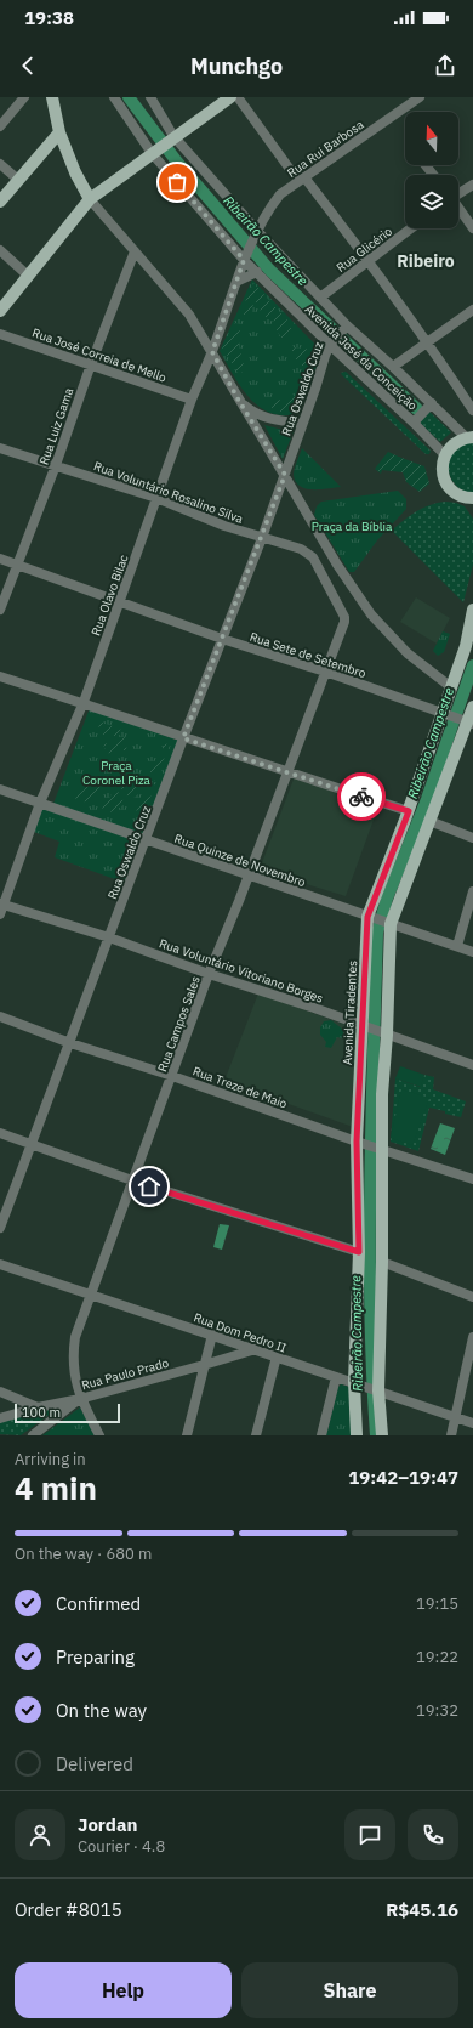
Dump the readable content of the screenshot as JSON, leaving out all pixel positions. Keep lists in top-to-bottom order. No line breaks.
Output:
{"streets":{"main road":["Avenida Tiradentes"],"street":["Rua Rui Barbosa","Rua Glicério","Rua José Correia de Mello","Avenida José da Conceição","Rua Oswaldo Cruz","Rua Luiz Gama","Rua Voluntário Rosalino Silva","Rua Olavo Bilac","Rua Sete de Setembro","Rua Quinze de Novembro","Rua Voluntário Vitoriano Borges","Rua Campos Sales","Rua Treze de Maio","Rua Dom Pedro II","Rua Paulo Prado"]},"crossings":[["Rua Rui Barbosa","Avenida José da Conceição"],["Rua Rui Barbosa","Rua Olavo Bilac"],["Rua Glicério","Avenida José da Conceição"],["Rua José Correia de Mello","Rua Luiz Gama"],["Rua José Correia de Mello","Rua Olavo Bilac"],["Avenida José da Conceição","Rua Oswaldo Cruz"],["Avenida José da Conceição","Rua Olavo Bilac"],["Rua Oswaldo Cruz","Rua Voluntário Rosalino Silva"],["Rua Oswaldo Cruz","Rua Sete de Setembro"],["Rua Oswaldo Cruz","Rua Quinze de Novembro"],["Rua Oswaldo Cruz","Rua Voluntário Vitoriano Borges"],["Rua Oswaldo Cruz","Rua Treze de Maio"],["Rua Luiz Gama","Rua Voluntário Rosalino Silva"],["Rua Luiz Gama","Rua Sete de Setembro"],["Rua Voluntário Rosalino Silva","Rua Olavo Bilac"],["Rua Voluntário Rosalino Silva","Rua Campos Sales"],["Rua Olavo Bilac","Rua Sete de Setembro"],["Rua Olavo Bilac","Rua Quinze de Novembro"],["Rua Olavo Bilac","Rua Voluntário Vitoriano Borges"],["Rua Sete de Setembro","Avenida Tiradentes"],["Rua Sete de Setembro","Rua Campos Sales"],["Rua Quinze de Novembro","Avenida Tiradentes"],["Rua Quinze de Novembro","Rua Campos Sales"],["Rua Voluntário Vitoriano Borges","Avenida Tiradentes"],["Rua Voluntário Vitoriano Borges","Rua Campos Sales"],["Avenida Tiradentes","Rua Treze de Maio"],["Avenida Tiradentes","Rua Dom Pedro II"],["Rua Campos Sales","Rua Treze de Maio"],["Rua Campos Sales","Rua Dom Pedro II"],["Rua Campos Sales","Rua Paulo Prado"],["Rua Dom Pedro II","Rua Paulo Prado"]],"districts":["Ribeiro"],"water":["Ribeirão Campestre"],"parks":["Praça da Bíblia","Praça Coronel Piza"],"scale_bar":"100 m","north":"top","page":{"status":"19:38","header":"Munchgo","scale":"100 m","heading":["4 min","Arriving in","19:42–19:47"],"panel":["Jordan","Courier · 4.8","Order #8015","R$45.16"],"bar":"On the way · 680 m","list":[["Confirmed","19:15"],["Preparing","19:22"],["On the way","19:32"],"Delivered"],"buttons":["Help","Share"]}}
